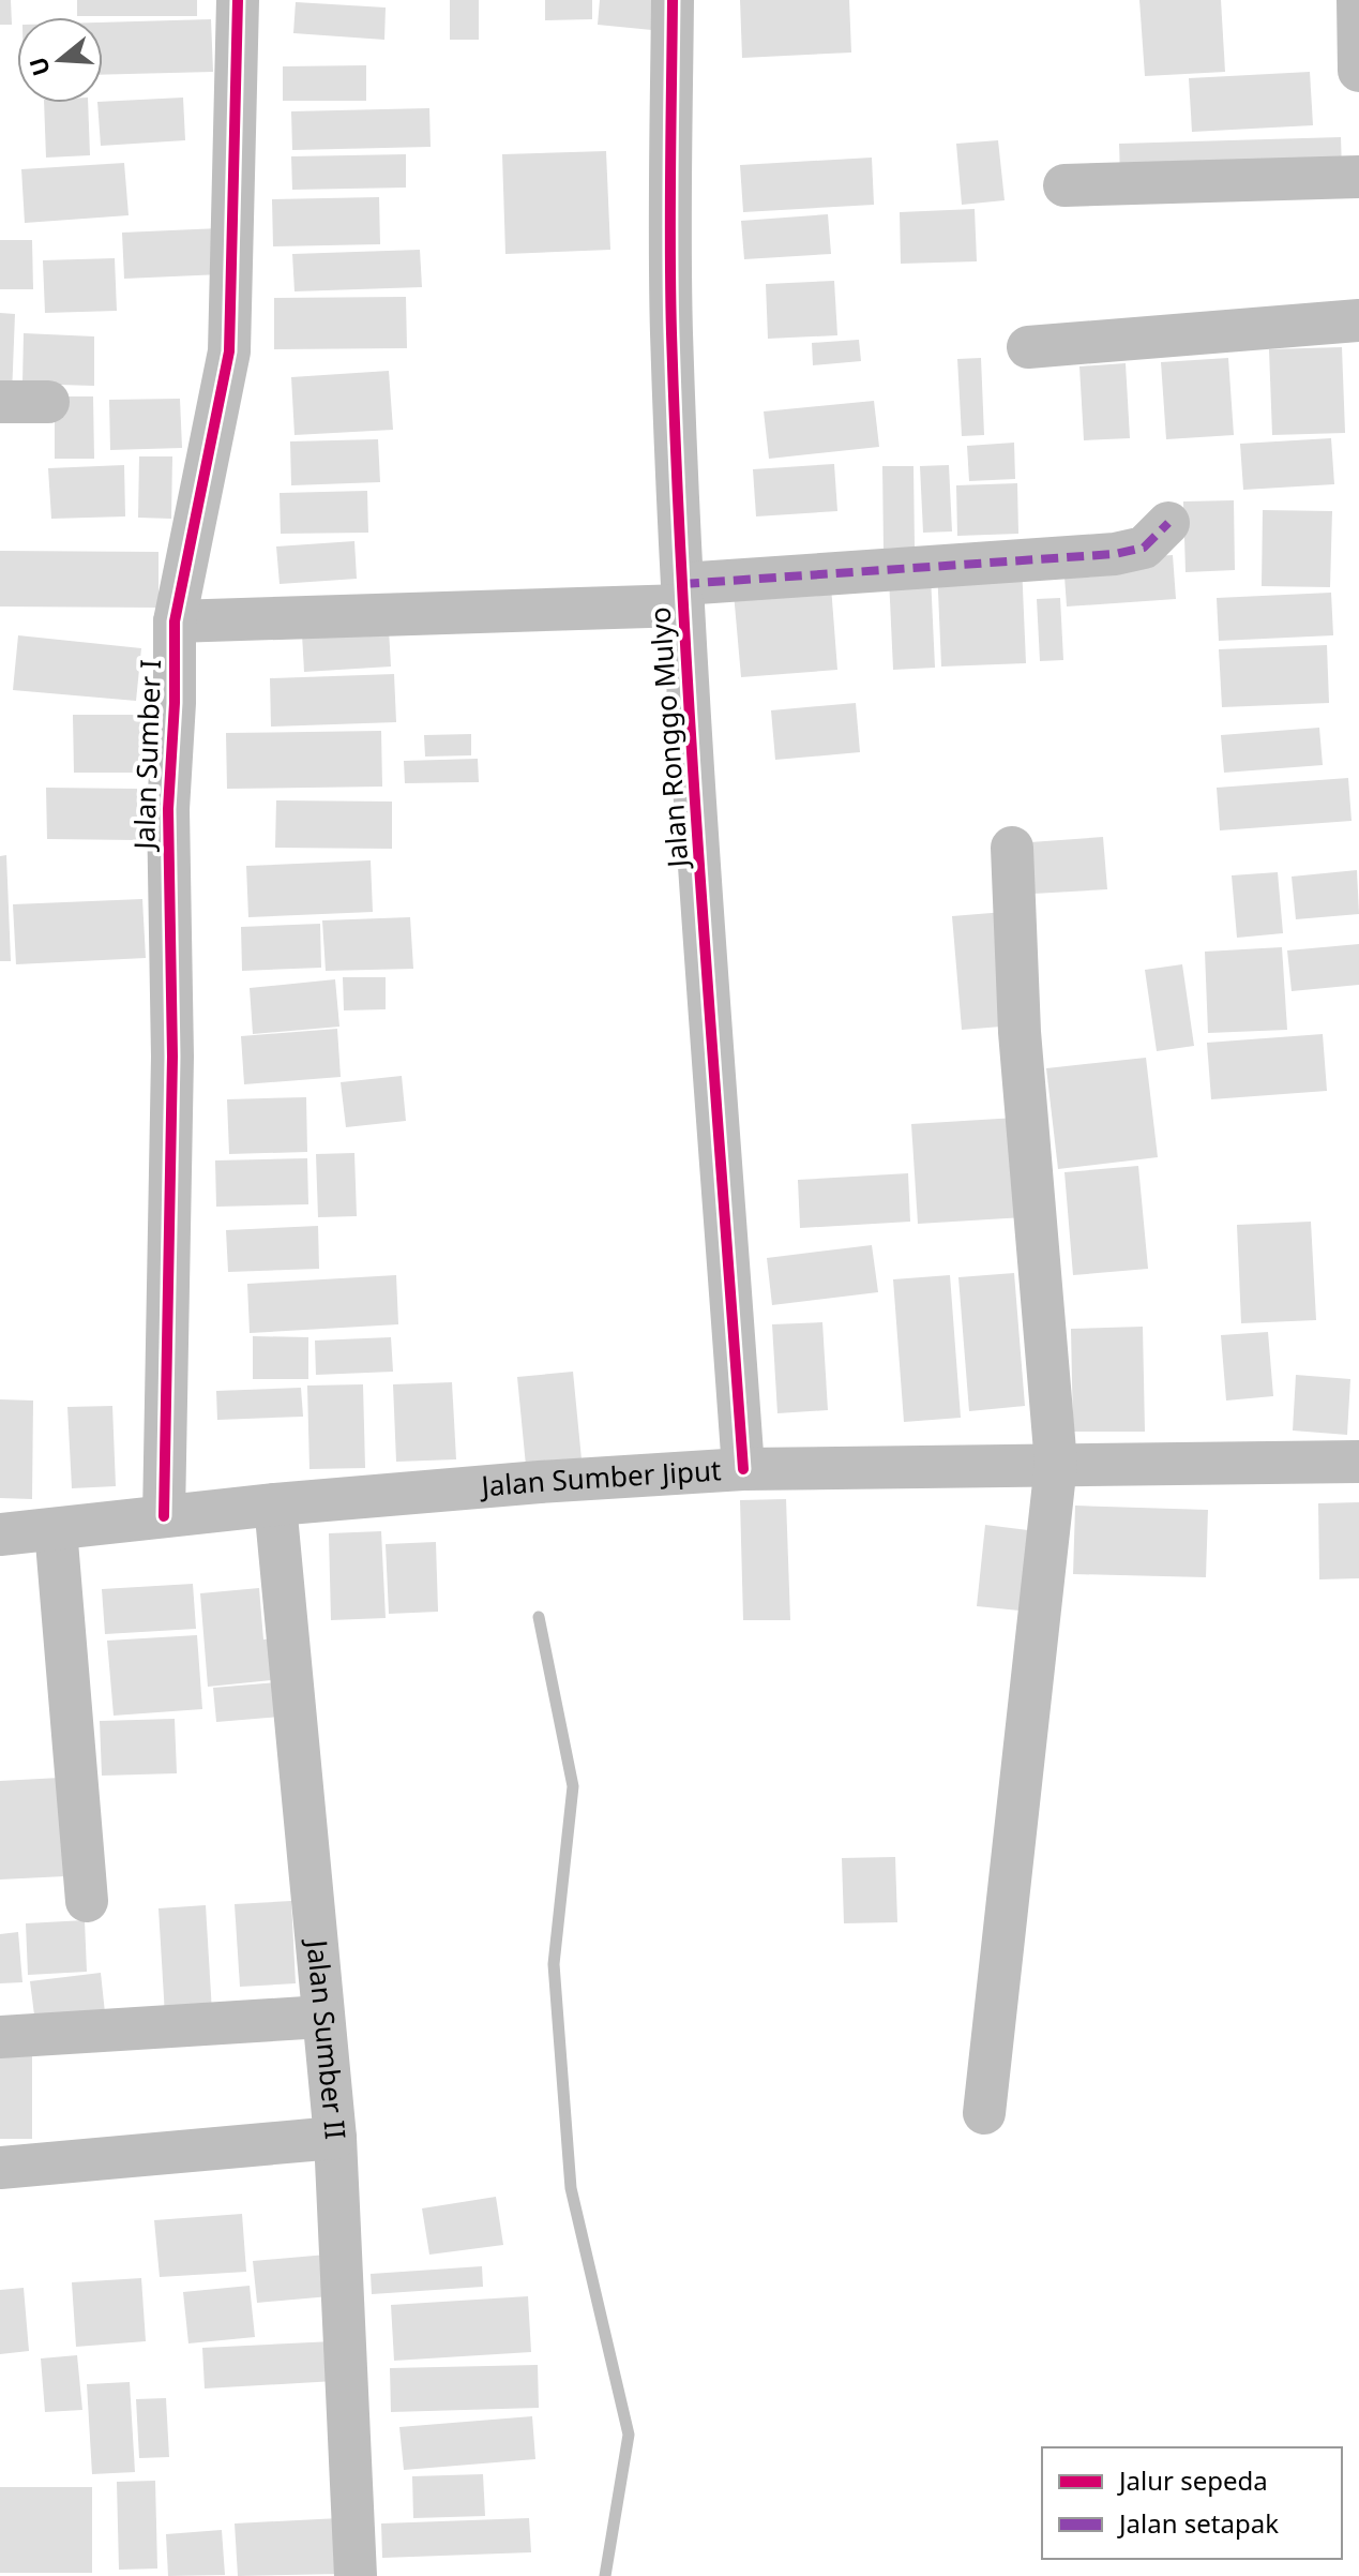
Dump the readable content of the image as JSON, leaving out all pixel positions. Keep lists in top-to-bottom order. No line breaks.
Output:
{"streets":{"street":["Jalan Ronggo Mulyo","Jalan Sumber I","Jalan Sumber Jiput","Jalan Sumber II"]},"crossings":[["Jalan Ronggo Mulyo","Jalan Sumber Jiput"],["Jalan Sumber I","Jalan Sumber Jiput"],["Jalan Sumber Jiput","Jalan Sumber II"]],"legend":["Jalur sepeda","Jalan setapak"],"north":"left"}
